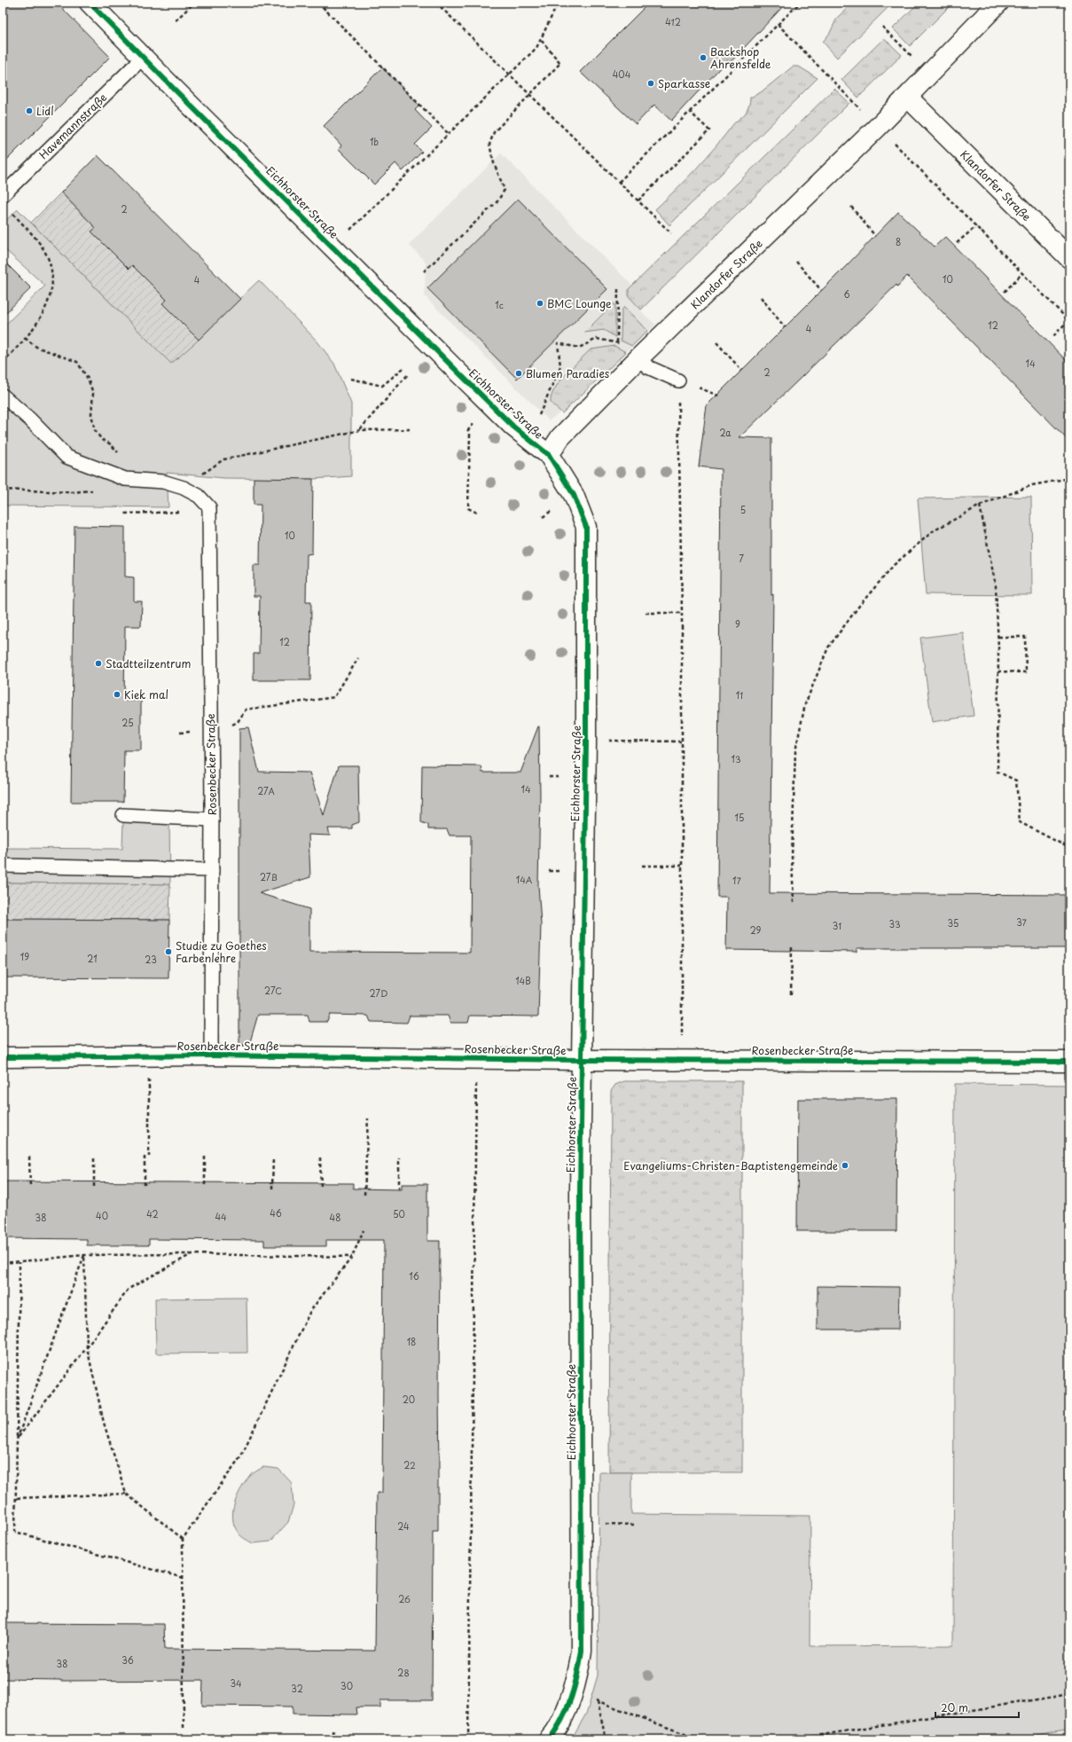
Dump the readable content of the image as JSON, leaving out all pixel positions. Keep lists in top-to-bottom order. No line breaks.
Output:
{"streets":{"street":["Klandorfer Straße","Eichhorster Straße","Rosenbecker Straße"],"lane":["Havemannstraße"]},"crossings":[["Havemannstraße","Eichhorster Straße"],["Klandorfer Straße","Eichhorster Straße"],["Eichhorster Straße","Rosenbecker Straße"]],"places":["Backshop Ahrensfelde","Sparkasse","Lidl","BMC Lounge","Blumen Paradies","Stadtteilzentrum","Kiek mal","Studie zu Goethes Farbenlehre","Evangeliums-Christen-Baptistengemeinde"],"house_numbers":["412","404","1b","2","8","10","4","6","1c","12","4","14","2","2a","5","10","7","9","12","11","25","13","14","27A","15","27B","14A","17","37","35","33","31","29","19","21","23","14B","27C","27D","46","42","50","40","44","38","48","16","18","20","22","24","26","36","38","28","34","30","32"],"scale_bar":"20 m"}
